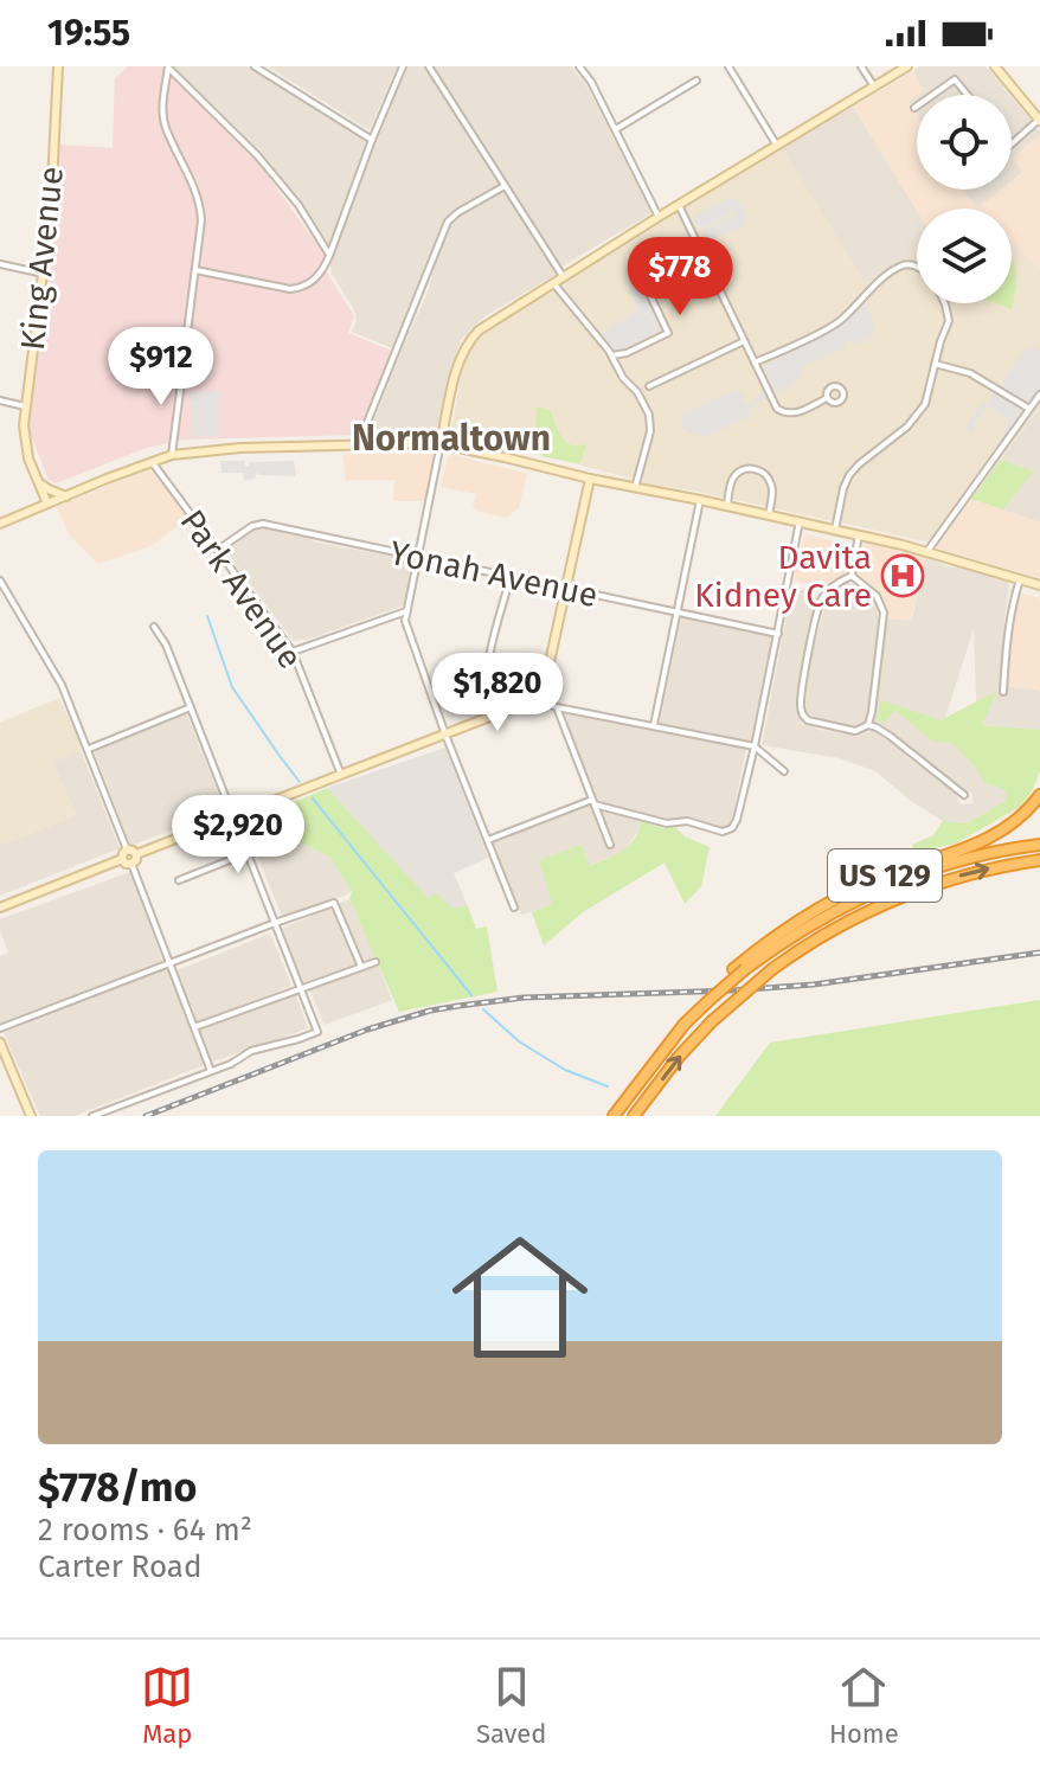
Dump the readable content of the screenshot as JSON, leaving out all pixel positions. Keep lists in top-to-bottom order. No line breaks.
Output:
{"streets":{"highway":["US 129"],"main road":["King Avenue"],"street":["Yonah Avenue","Park Avenue"]},"crossings":[["Yonah Avenue","Park Avenue"]],"districts":["Normaltown"],"places":{"hospital":["Davita Kidney Care"]},"page":{"status":"19:55","price":["$778","$912","$1,820","$2,920"],"list":[{"name":"$778/mo","note":"2 rooms · 64 m² · Carter Road"}],"tabs":["Map","Saved","Home"]}}
